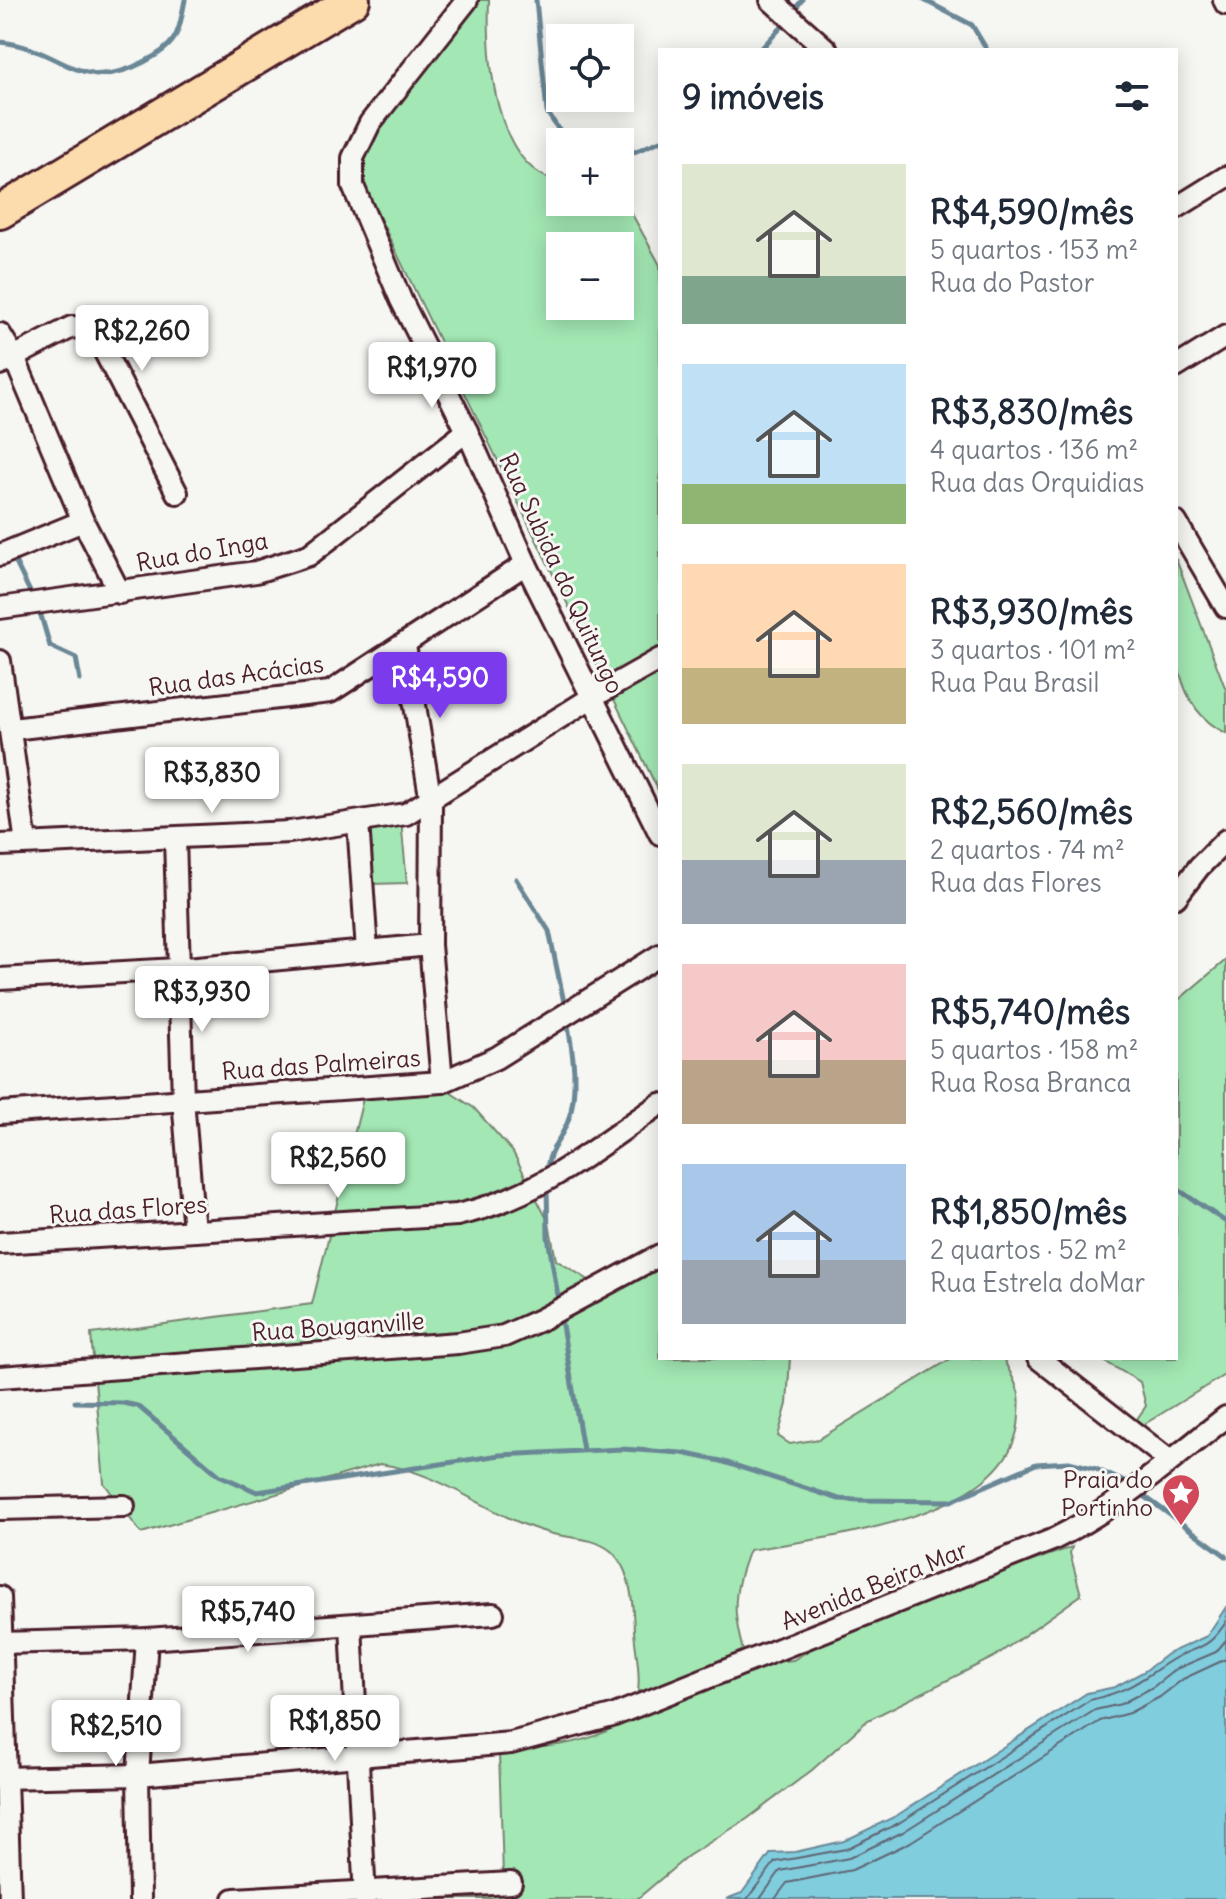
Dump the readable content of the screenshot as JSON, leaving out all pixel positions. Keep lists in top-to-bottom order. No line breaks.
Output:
{"streets":{"street":["Rua do Inga","Rua Subida do Quitungo","Rua das Acácias","Rua das Palmeiras","Rua das Flores","Rua Bouganville","Avenida Beira Mar"]},"crossings":[["Rua do Inga","Rua Subida do Quitungo"],["Rua Subida do Quitungo","Rua das Acácias"]],"places":{"place":["Praia do Portinho"]},"page":{"map_buttons":["+","−"],"heading":"9 imóveis","list":[{"name":"R$4,590/mês","note":"5 quartos · 153 m² · Rua do Pastor"},{"name":"R$3,830/mês","note":"4 quartos · 136 m² · Rua das Orquidias"},{"name":"R$3,930/mês","note":"3 quartos · 101 m² · Rua Pau Brasil"},{"name":"R$2,560/mês","note":"2 quartos · 74 m² · Rua das Flores"},{"name":"R$5,740/mês","note":"5 quartos · 158 m² · Rua Rosa Branca"},{"name":"R$1,850/mês","note":"2 quartos · 52 m² · Rua Estrela doMar"}],"price":["R$2,260","R$1,970","R$4,590","R$3,830","R$3,930","R$2,560","R$5,740","R$1,850","R$2,510"]}}
